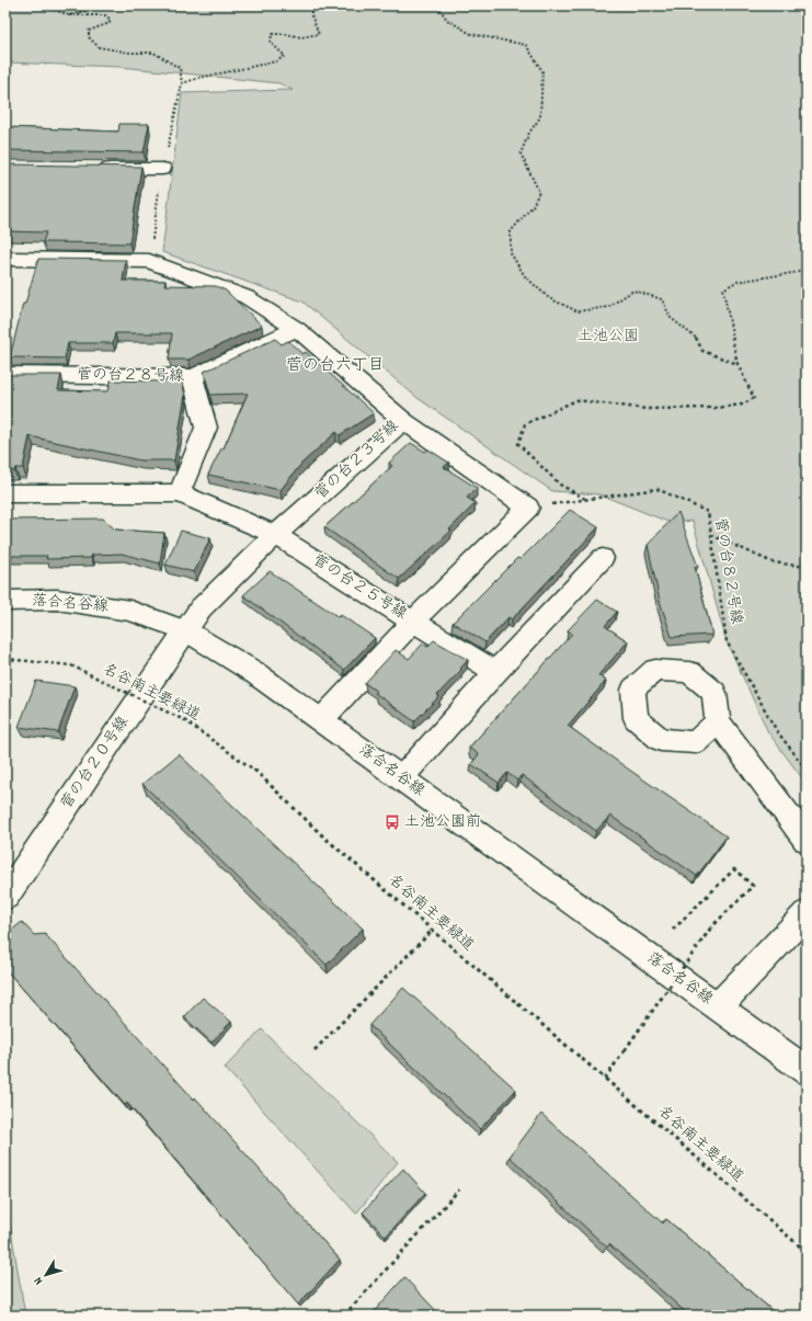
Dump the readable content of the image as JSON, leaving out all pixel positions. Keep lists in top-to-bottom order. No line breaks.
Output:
{"streets":{"street":["菅の台２８号線","菅の台２３号線","菅の台２５号線","落合名谷線","菅の台２０号線"],"path":["菅の台８２号線","名谷南主要緑道"]},"crossings":[["菅の台２８号線","菅の台２３号線"],["菅の台２３号線","菅の台２５号線"],["菅の台２３号線","落合名谷線"],["菅の台２３号線","菅の台２０号線"],["菅の台８２号線","菅の台２５号線"],["落合名谷線","菅の台２０号線"]],"districts":["菅の台六丁目"],"parks":["土池公園"],"places":{"bus stop":["土池公園前"]},"north":"bottom left"}
